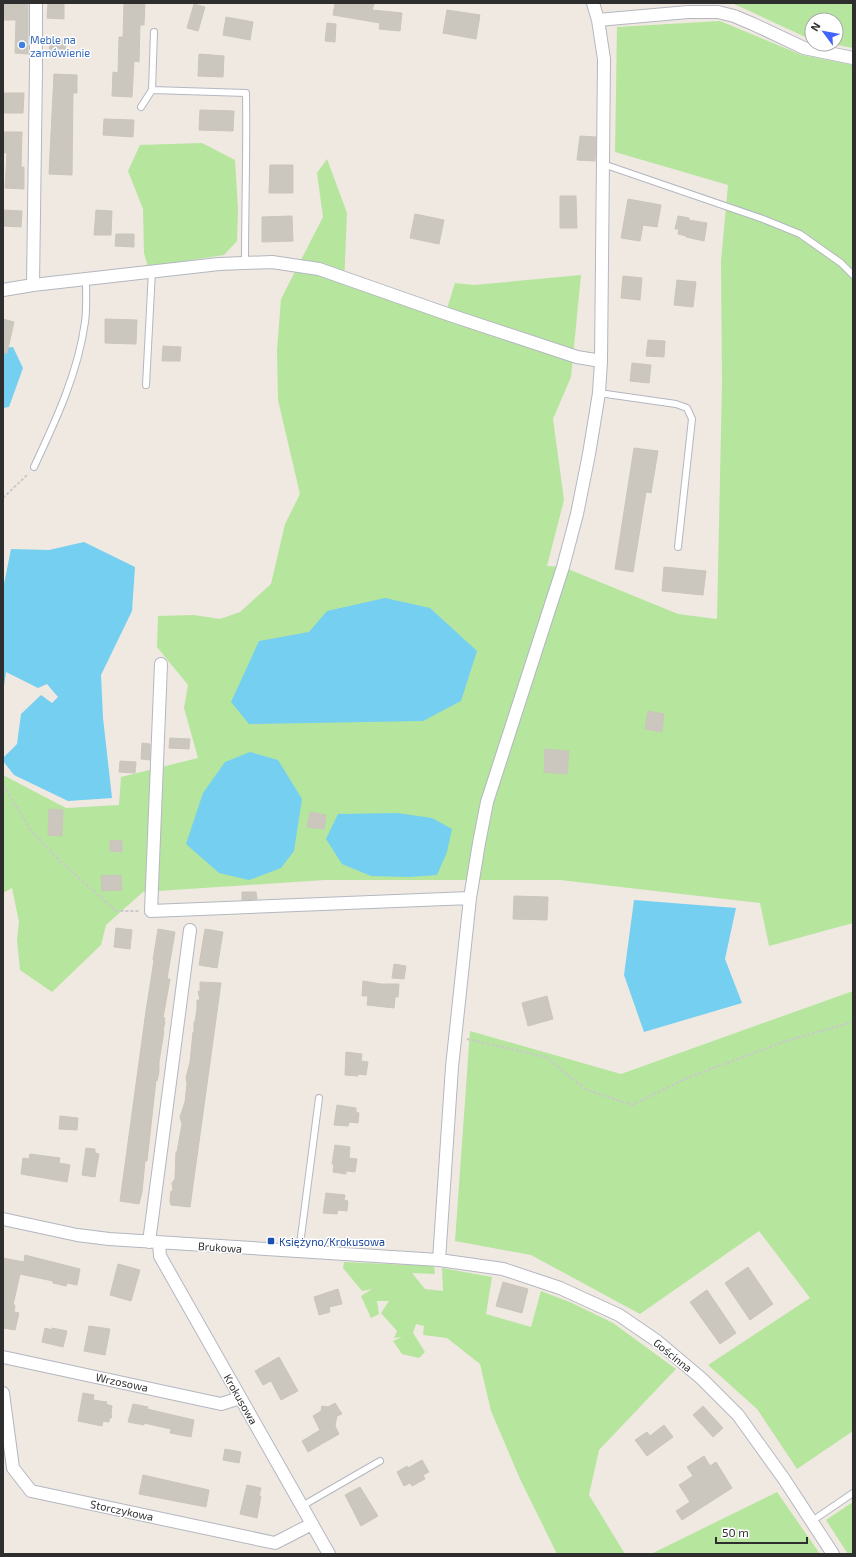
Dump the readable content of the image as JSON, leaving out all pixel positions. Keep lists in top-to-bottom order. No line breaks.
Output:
{"streets":{"street":["Brukowa","Gościnna","Wrzosowa","Krokusowa","Storczykowa"]},"crossings":[["Brukowa","Gościnna"],["Brukowa","Krokusowa"],["Wrzosowa","Krokusowa"],["Krokusowa","Storczykowa"]],"places":{"other":["Meble na zamówienie"],"transit":["Księżyno/Krokusowa"]},"scale_bar":"50 m","north":"top left"}
